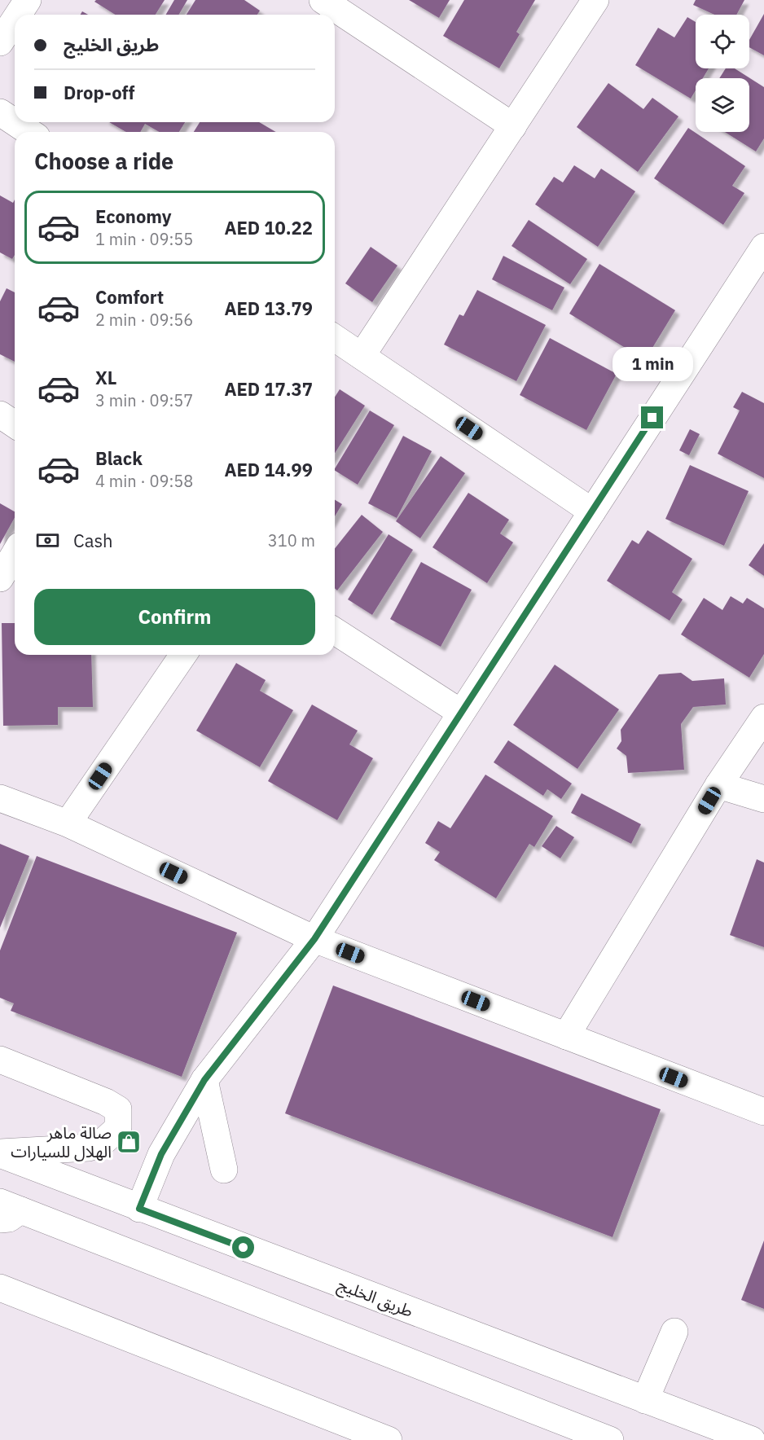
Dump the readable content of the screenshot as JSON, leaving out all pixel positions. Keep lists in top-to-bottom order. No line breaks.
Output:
{"streets":{"street":["طريق الخليج"]},"places":{"shop":["صالة ماهر الهلال للسيارات"]},"page":{"banner":["طريق الخليج","Drop-off"],"heading":"Choose a ride","list":[{"name":"Economy","note":"1 min · 09:55","value":"AED 10.22"},{"name":"Comfort","note":"2 min · 09:56","value":"AED 13.79"},{"name":"XL","note":"3 min · 09:57","value":"AED 17.37"},{"name":"Black","note":"4 min · 09:58","value":"AED 14.99"}],"bubble":"1 min","pay":["Cash","310 m"],"buttons":"Confirm"}}
